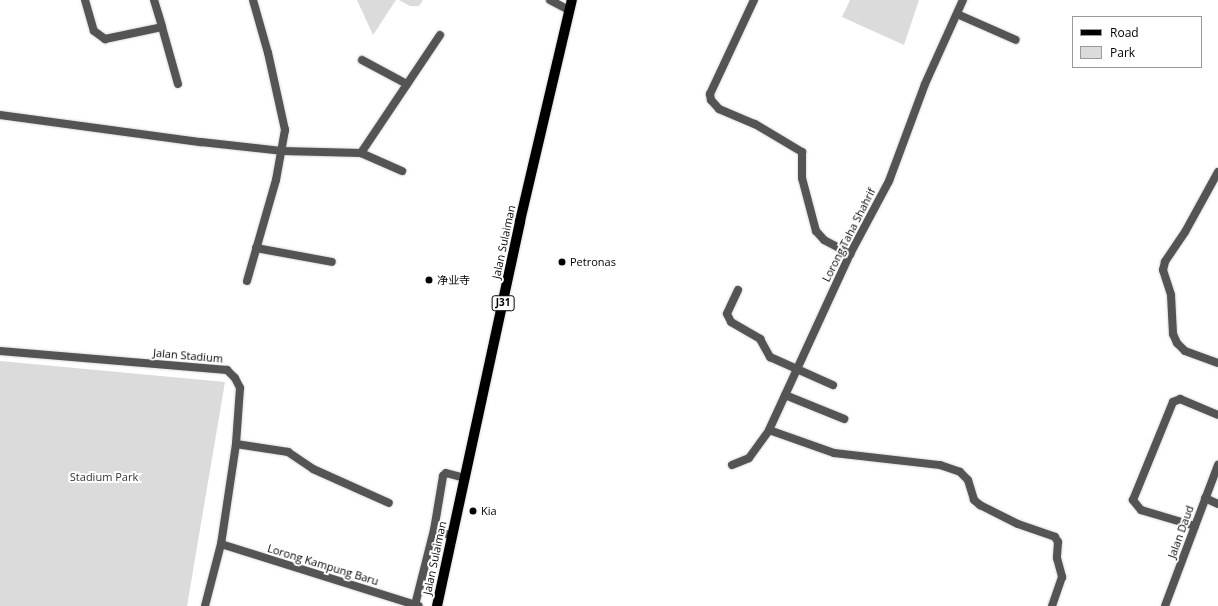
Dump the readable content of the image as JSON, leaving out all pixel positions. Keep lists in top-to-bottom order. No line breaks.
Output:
{"streets":{"main road":["Jalan Sulaiman","J31"],"street":["Lorong Taha Shahrif","Jalan Stadium","Jalan Daud","Lorong Kampung Baru"]},"crossings":[["Jalan Stadium","Lorong Kampung Baru"]],"parks":["Stadium Park"],"places":["Petronas","净业寺","Kia"],"legend":["Road","Park"]}
